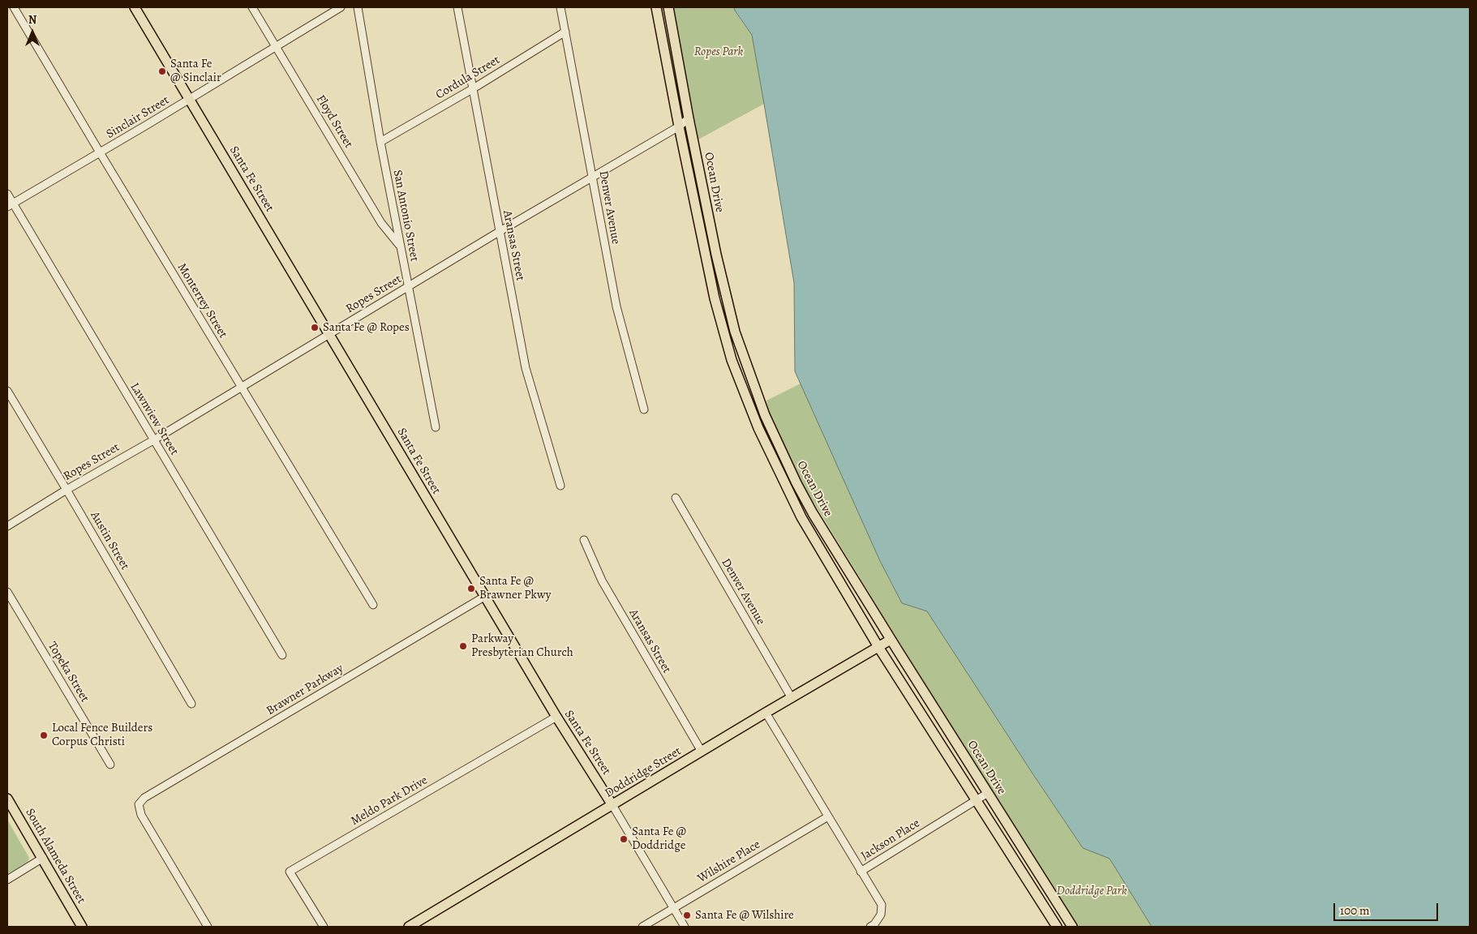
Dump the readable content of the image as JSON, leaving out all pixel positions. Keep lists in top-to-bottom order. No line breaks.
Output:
{"streets":{"main road":["Santa Fe Street","Ocean Drive","Doddridge Street","South Alameda Street"],"street":["Cordula Street","Sinclair Street","Floyd Street","Denver Avenue","San Antonio Street","Aransas Street","Ropes Street","Monterrey Street","Lawnview Street","Austin Street","Topeka Street","Brawner Parkway","Meldo Park Drive","Jackson Place","Wilshire Place"]},"crossings":[["Cordula Street","Denver Avenue"],["Cordula Street","San Antonio Street"],["Cordula Street","Aransas Street"],["Sinclair Street","Floyd Street"],["Sinclair Street","Santa Fe Street"],["Sinclair Street","Monterrey Street"],["Sinclair Street","Lawnview Street"],["Floyd Street","San Antonio Street"],["Santa Fe Street","Ropes Street"],["Santa Fe Street","Brawner Parkway"],["Santa Fe Street","Doddridge Street"],["Santa Fe Street","Meldo Park Drive"],["Santa Fe Street","Wilshire Place"],["Ocean Drive","Ropes Street"],["Ocean Drive","Doddridge Street"],["Ocean Drive","Jackson Place"],["Denver Avenue","Ropes Street"],["Denver Avenue","Doddridge Street"],["San Antonio Street","Ropes Street"],["Aransas Street","Ropes Street"],["Aransas Street","Doddridge Street"],["Ropes Street","Monterrey Street"],["Ropes Street","Lawnview Street"],["Ropes Street","Austin Street"]],"parks":["Ropes Park","Doddridge Park"],"places":["Santa Fe @ Sinclair","Santa Fe @ Ropes","Santa Fe @ Brawner Pkwy","Parkway Presbyterian Church","Local Fence Builders Corpus Christi","Santa Fe @ Doddridge","Santa Fe @ Wilshire"],"scale_bar":"100 m","north":"top"}
